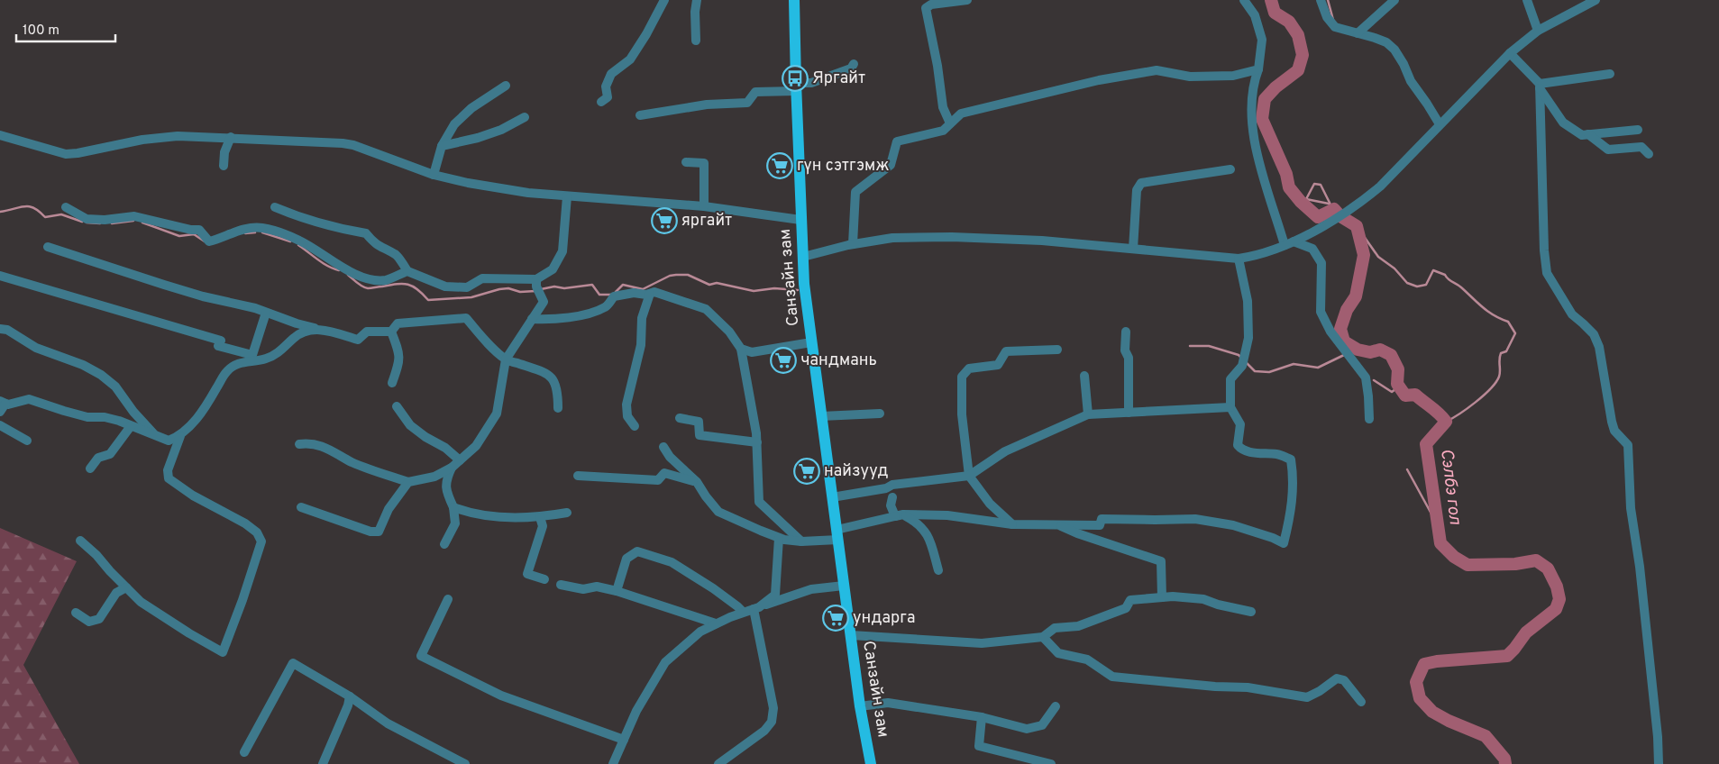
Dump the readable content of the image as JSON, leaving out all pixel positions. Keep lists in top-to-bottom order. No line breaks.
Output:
{"streets":{"main road":["Санзайн зам"]},"water":["Сэлбэ гол"],"places":{"bus stop":["Яргайт"],"supermarket":["гүн сэтгэмж","яргайт","чандмань","найзууд","ундарга"]},"scale_bar":"100 m"}
